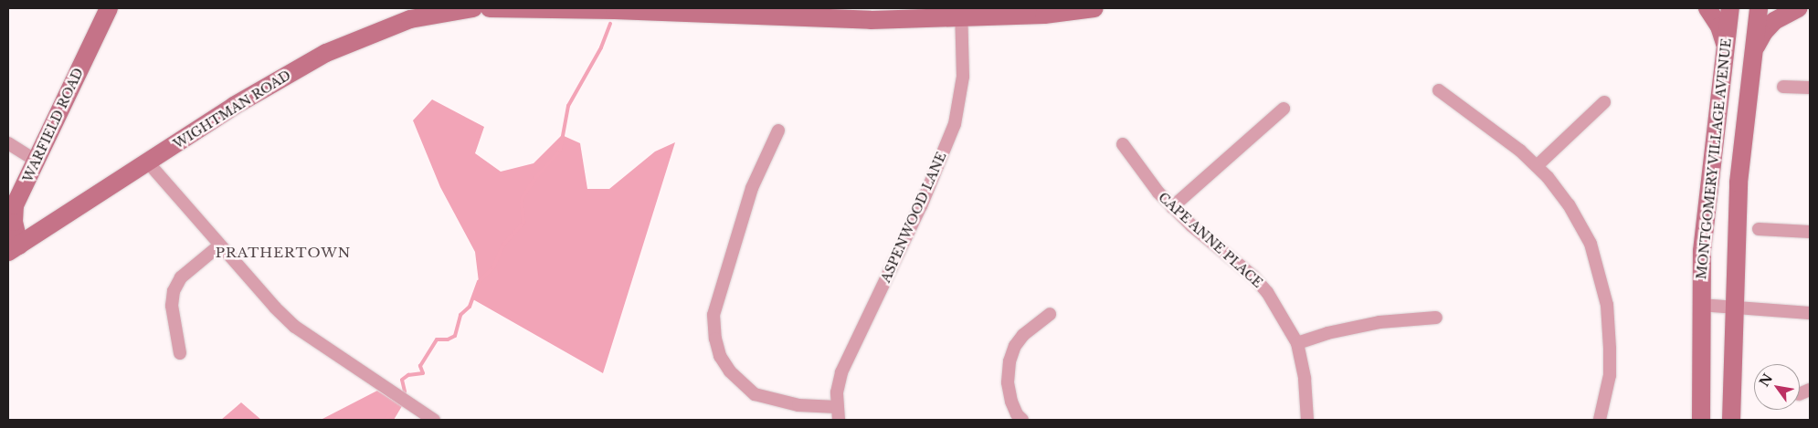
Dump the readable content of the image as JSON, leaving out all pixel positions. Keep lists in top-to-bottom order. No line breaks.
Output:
{"streets":{"main road":["WIGHTMAN ROAD","WARFIELD ROAD","MONTGOMERY VILLAGE AVENUE"],"street":["ASPENWOOD LANE","CAPE ANNE PLACE"]},"crossings":[["WIGHTMAN ROAD","WARFIELD ROAD"]],"districts":["PRATHERTOWN"],"north":"top left"}
